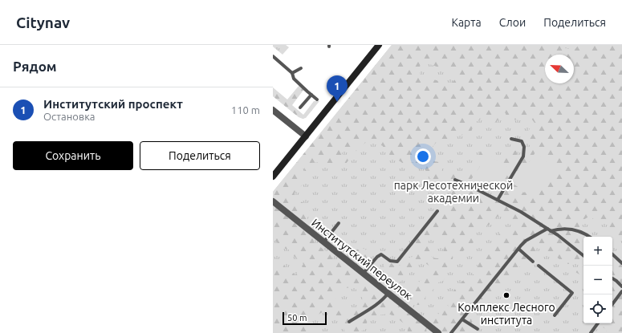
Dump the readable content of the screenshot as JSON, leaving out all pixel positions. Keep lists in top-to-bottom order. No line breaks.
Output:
{"streets":{"street":["Институтский переулок"]},"parks":["парк Лесотехнической академии"],"places":["Комплекс Лесного института"],"scale_bar":"50 m","north":"top left","page":{"header":"Citynav","nav":["Карта","Слои","Поделиться"],"heading":"Рядом","pins":"1","list":[{"mark":"1","name":"Институтский проспект","note":"Остановка","value":"110 m"}],"buttons":["Сохранить","Поделиться"],"map_buttons":["+","−"],"scale":"50 m"}}
